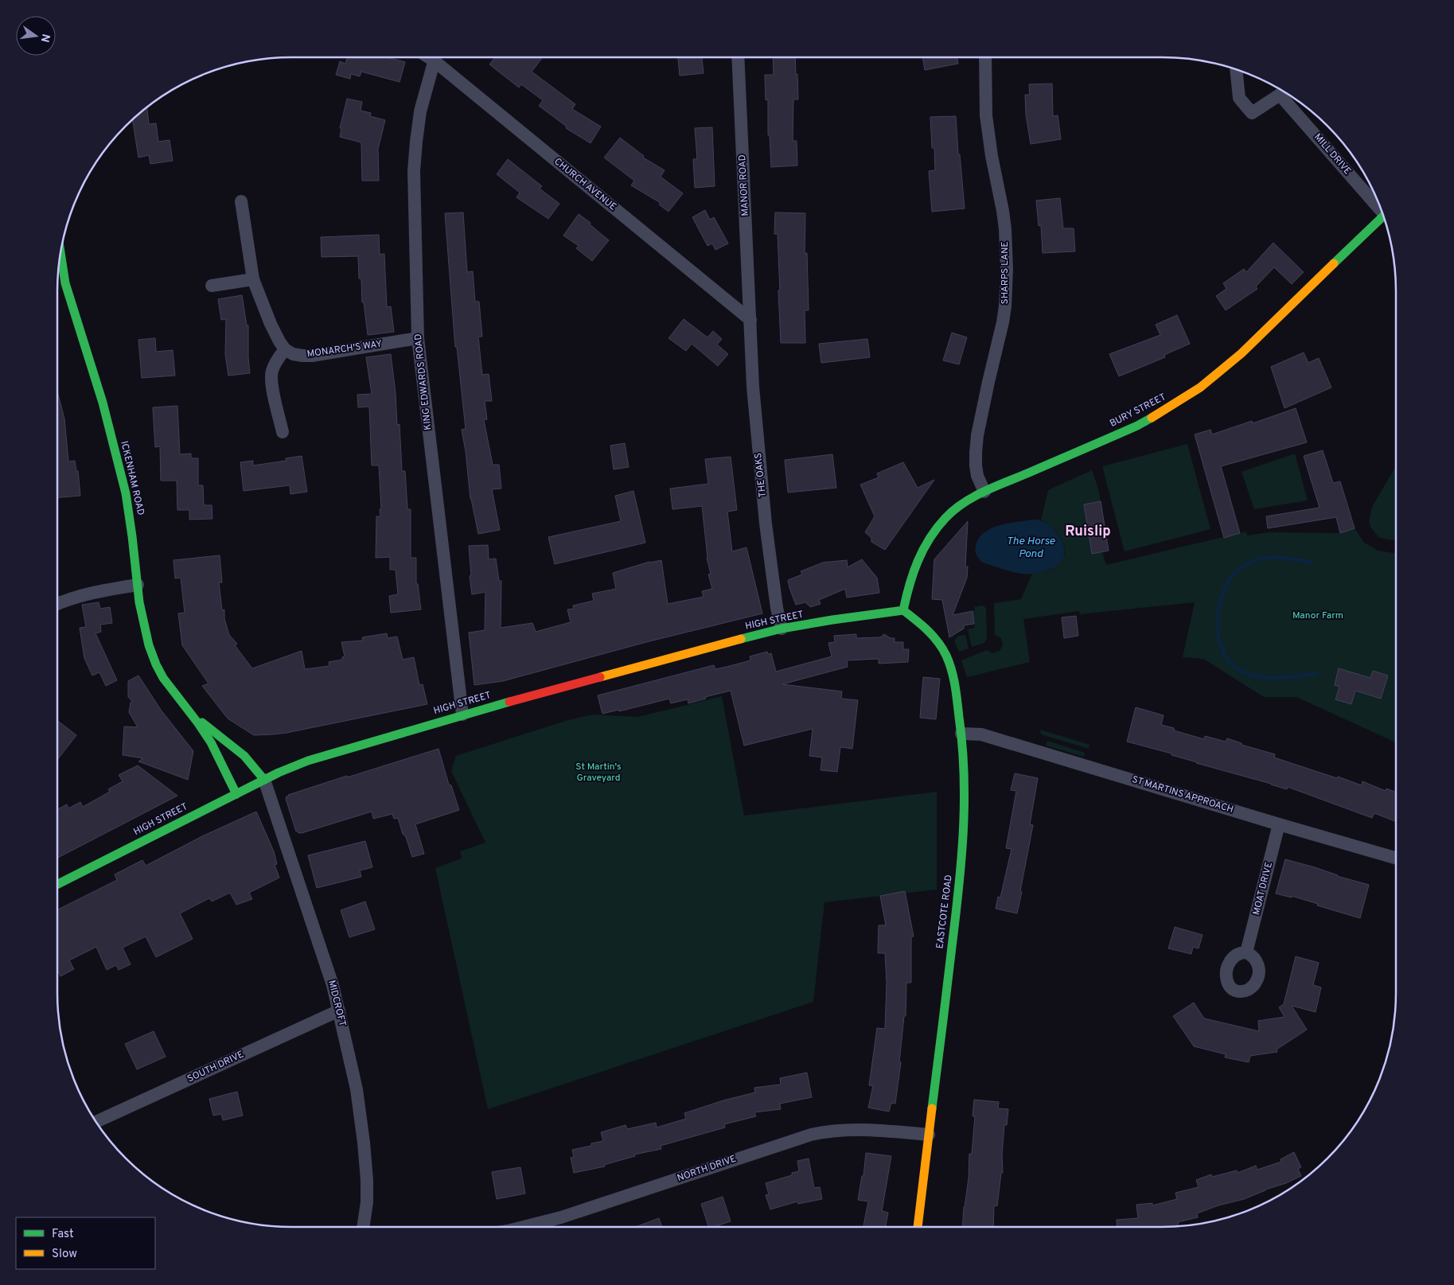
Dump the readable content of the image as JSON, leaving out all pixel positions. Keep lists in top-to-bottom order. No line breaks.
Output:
{"streets":{"main road":["BURY STREET","ICKENHAM ROAD","HIGH STREET","EASTCOTE ROAD"],"street":["MILL DRIVE","CHURCH AVENUE","MANOR ROAD","SHARPS LANE","MONARCH'S WAY","KING EDWARDS ROAD","THE OAKS","ST MARTINS APPROACH","MOAT DRIVE","MIDCROFT","SOUTH DRIVE","NORTH DRIVE"]},"crossings":[["CHURCH AVENUE","MANOR ROAD"],["CHURCH AVENUE","THE OAKS"],["MANOR ROAD","THE OAKS"],["SHARPS LANE","BURY STREET"],["MONARCH'S WAY","KING EDWARDS ROAD"],["KING EDWARDS ROAD","HIGH STREET"],["BURY STREET","HIGH STREET"],["BURY STREET","EASTCOTE ROAD"],["THE OAKS","HIGH STREET"],["ICKENHAM ROAD","HIGH STREET"],["ICKENHAM ROAD","MIDCROFT"],["HIGH STREET","EASTCOTE ROAD"],["HIGH STREET","MIDCROFT"],["ST MARTINS APPROACH","MOAT DRIVE"],["ST MARTINS APPROACH","EASTCOTE ROAD"],["EASTCOTE ROAD","NORTH DRIVE"],["MIDCROFT","SOUTH DRIVE"]],"districts":["Ruislip"],"water":["The Horse Pond"],"parks":["Manor Farm","St Martin's Graveyard"],"legend":["Fast","Slow"],"north":"right"}
